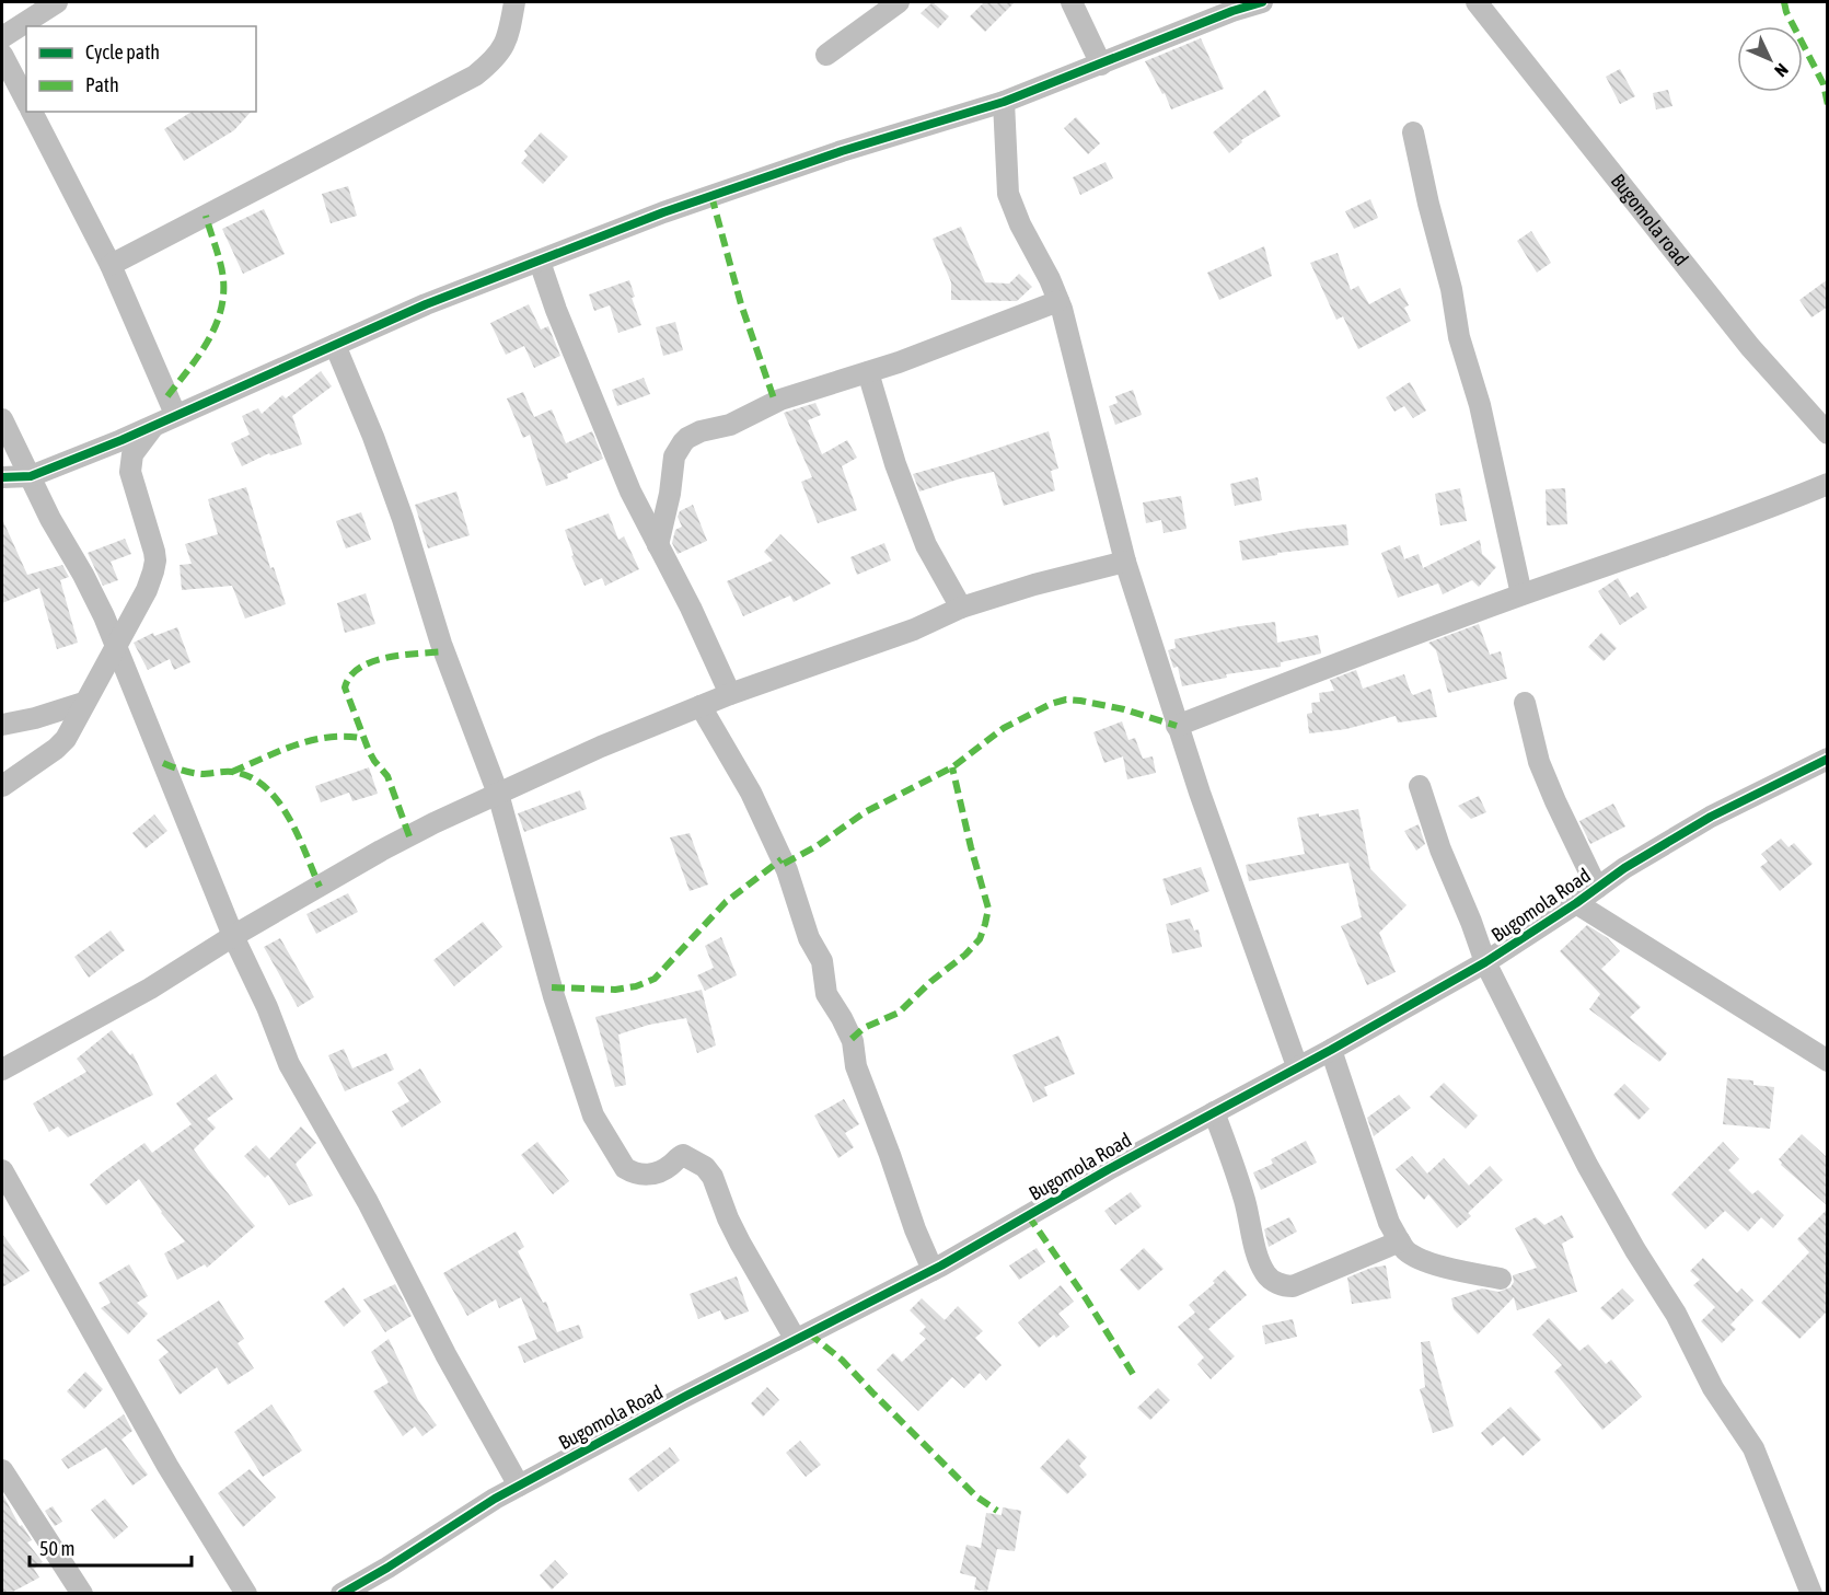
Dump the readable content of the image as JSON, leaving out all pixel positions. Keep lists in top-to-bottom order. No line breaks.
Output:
{"streets":{"street":["Bugomola road","Bugomola Road"]},"legend":["Cycle path","Path"],"scale_bar":"50 m","north":"bottom right"}
